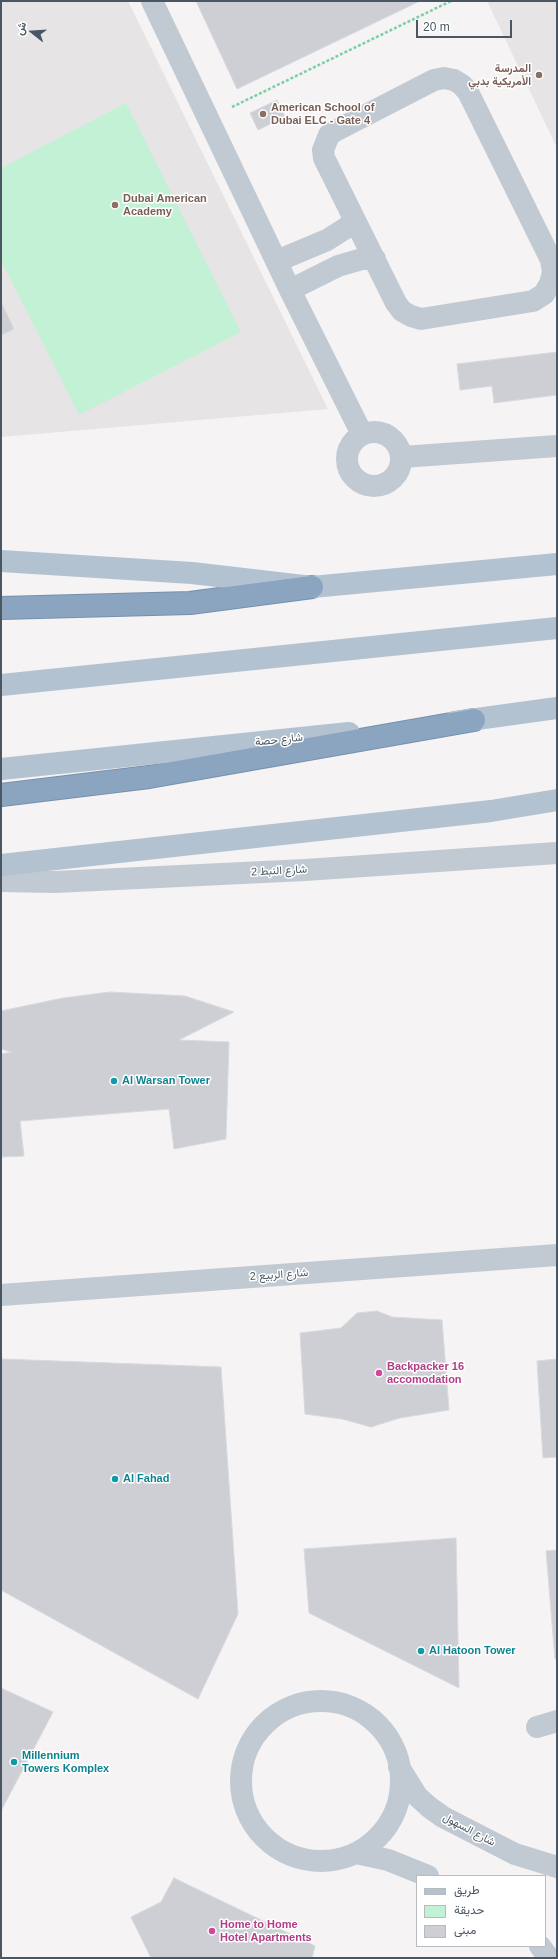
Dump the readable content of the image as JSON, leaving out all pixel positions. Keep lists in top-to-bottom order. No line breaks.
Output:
{"streets":{"main road":["شارع حصة"],"street":["شارع النبط 2","شارع الربيع 2","شارع السهول"]},"places":["المدرسة الأمريكية بدبي","American School of Dubai ELC - Gate 4","Dubai American Academy","Al Warsan Tower","Backpacker 16 accomodation","Al Fahad","Al Hatoon Tower","Millennium Towers Komplex","Home to Home Hotel Apartments"],"legend":["طريق","حديقة","مبنى"],"scale_bar":"20 m","north":"left"}
